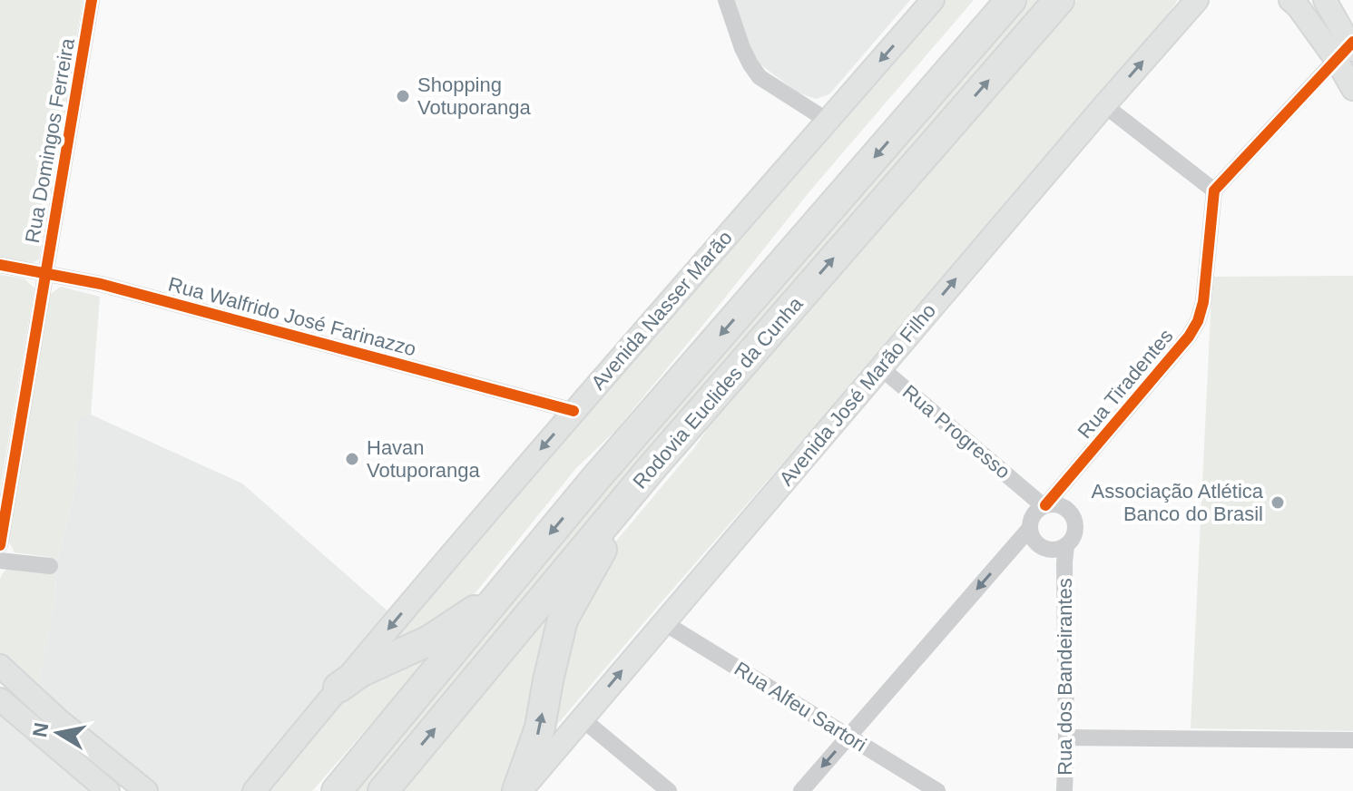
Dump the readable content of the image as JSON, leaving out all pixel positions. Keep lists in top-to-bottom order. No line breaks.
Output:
{"streets":{"highway":["Rodovia Euclides da Cunha"],"main road":["Avenida Nasser Marão","Avenida José Marão Filho"],"street":["Rua Domingos Ferreira","Rua Walfrido José Farinazzo","Rua Tiradentes","Rua Progresso","Rua dos Bandeirantes","Rua Alfeu Sartori"]},"crossings":[["Rua Domingos Ferreira","Rua Walfrido José Farinazzo"],["Avenida Nasser Marão","Rua Walfrido José Farinazzo"],["Rua Tiradentes","Rua Progresso"],["Rua Tiradentes","Rua dos Bandeirantes"],["Rua Tiradentes","Rua Alfeu Sartori"],["Avenida José Marão Filho","Rua Progresso"],["Avenida José Marão Filho","Rua Alfeu Sartori"],["Rua Progresso","Rua dos Bandeirantes"]],"one_way":["Avenida Nasser Marão","Rua Tiradentes","Avenida José Marão Filho"],"places":["Shopping Votuporanga","Havan Votuporanga","Associação Atlética Banco do Brasil"],"north":"left"}
